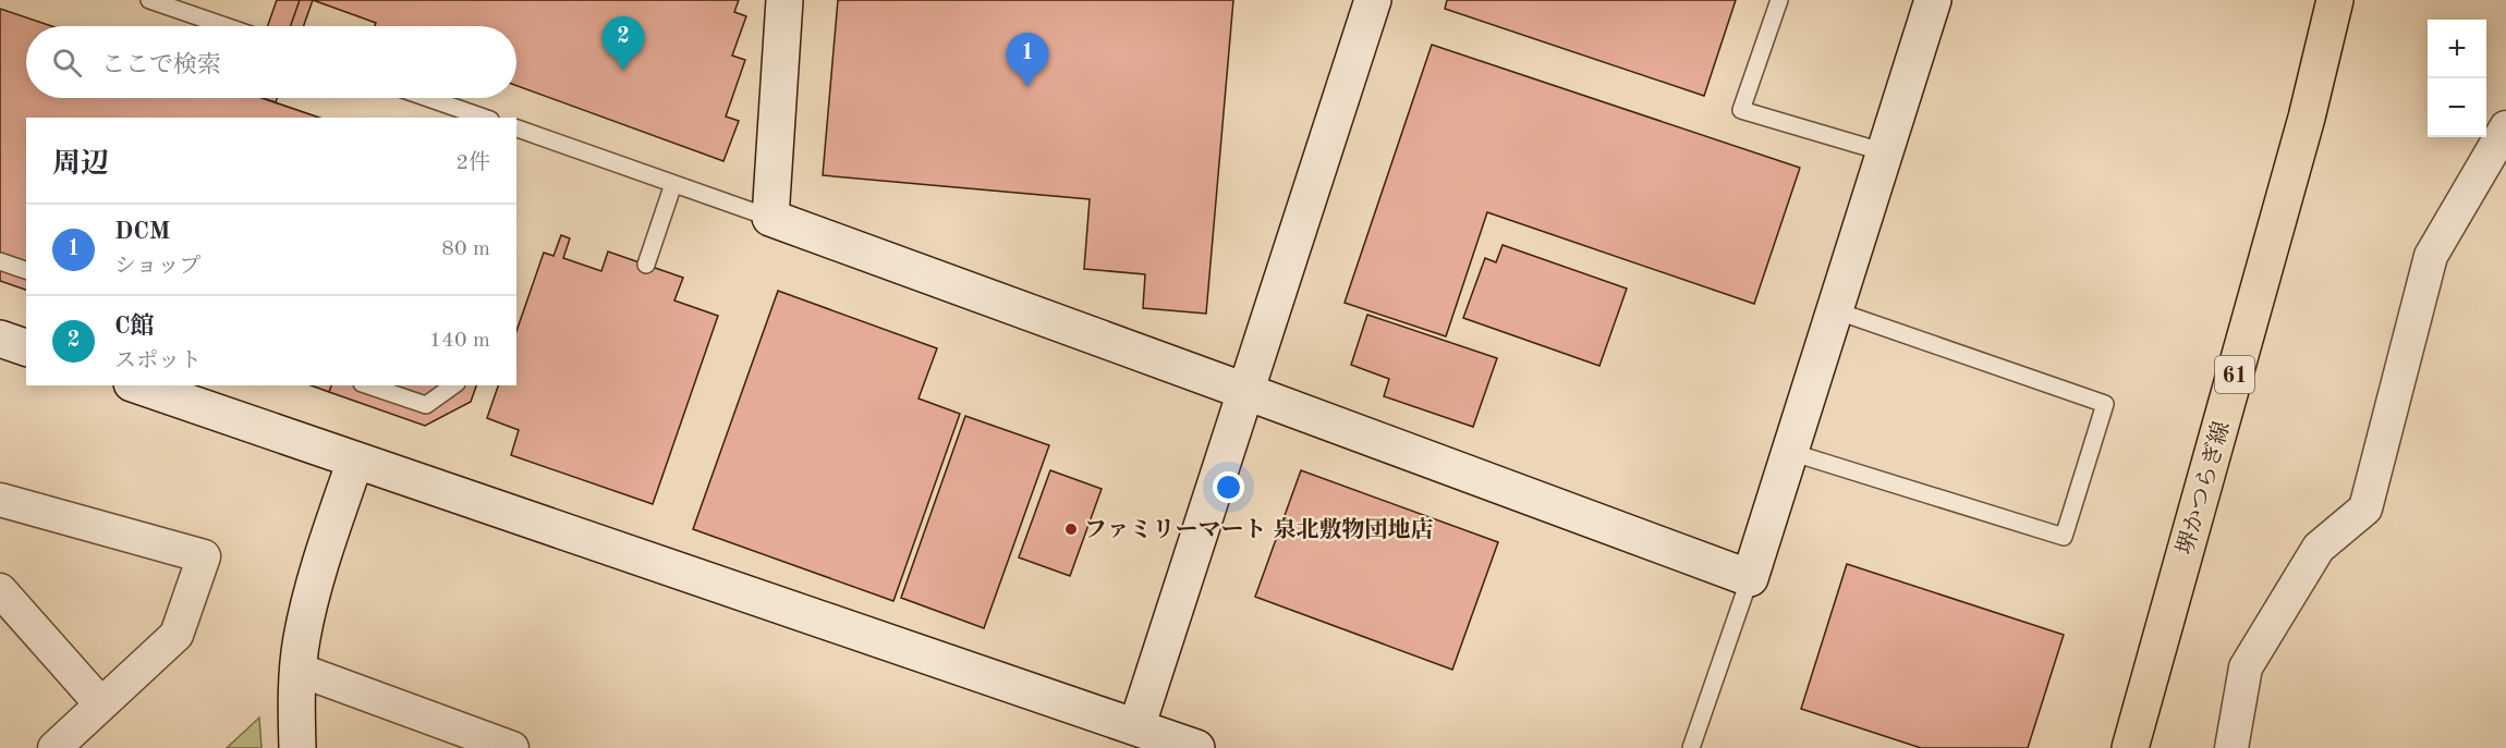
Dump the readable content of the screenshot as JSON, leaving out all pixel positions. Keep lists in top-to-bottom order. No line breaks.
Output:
{"streets":{"main road":["61","堺かつらぎ線"]},"places":["ファミリーマート 泉北敷物団地店"],"page":{"pins":["2","1"],"map_buttons":["+","−"],"search":"ここで検索","heading":["周辺","2件"],"list":[{"mark":"1","name":"DCM","note":"ショップ","value":"80 m"},{"mark":"2","name":"C館","note":"スポット","value":"140 m"}]}}
